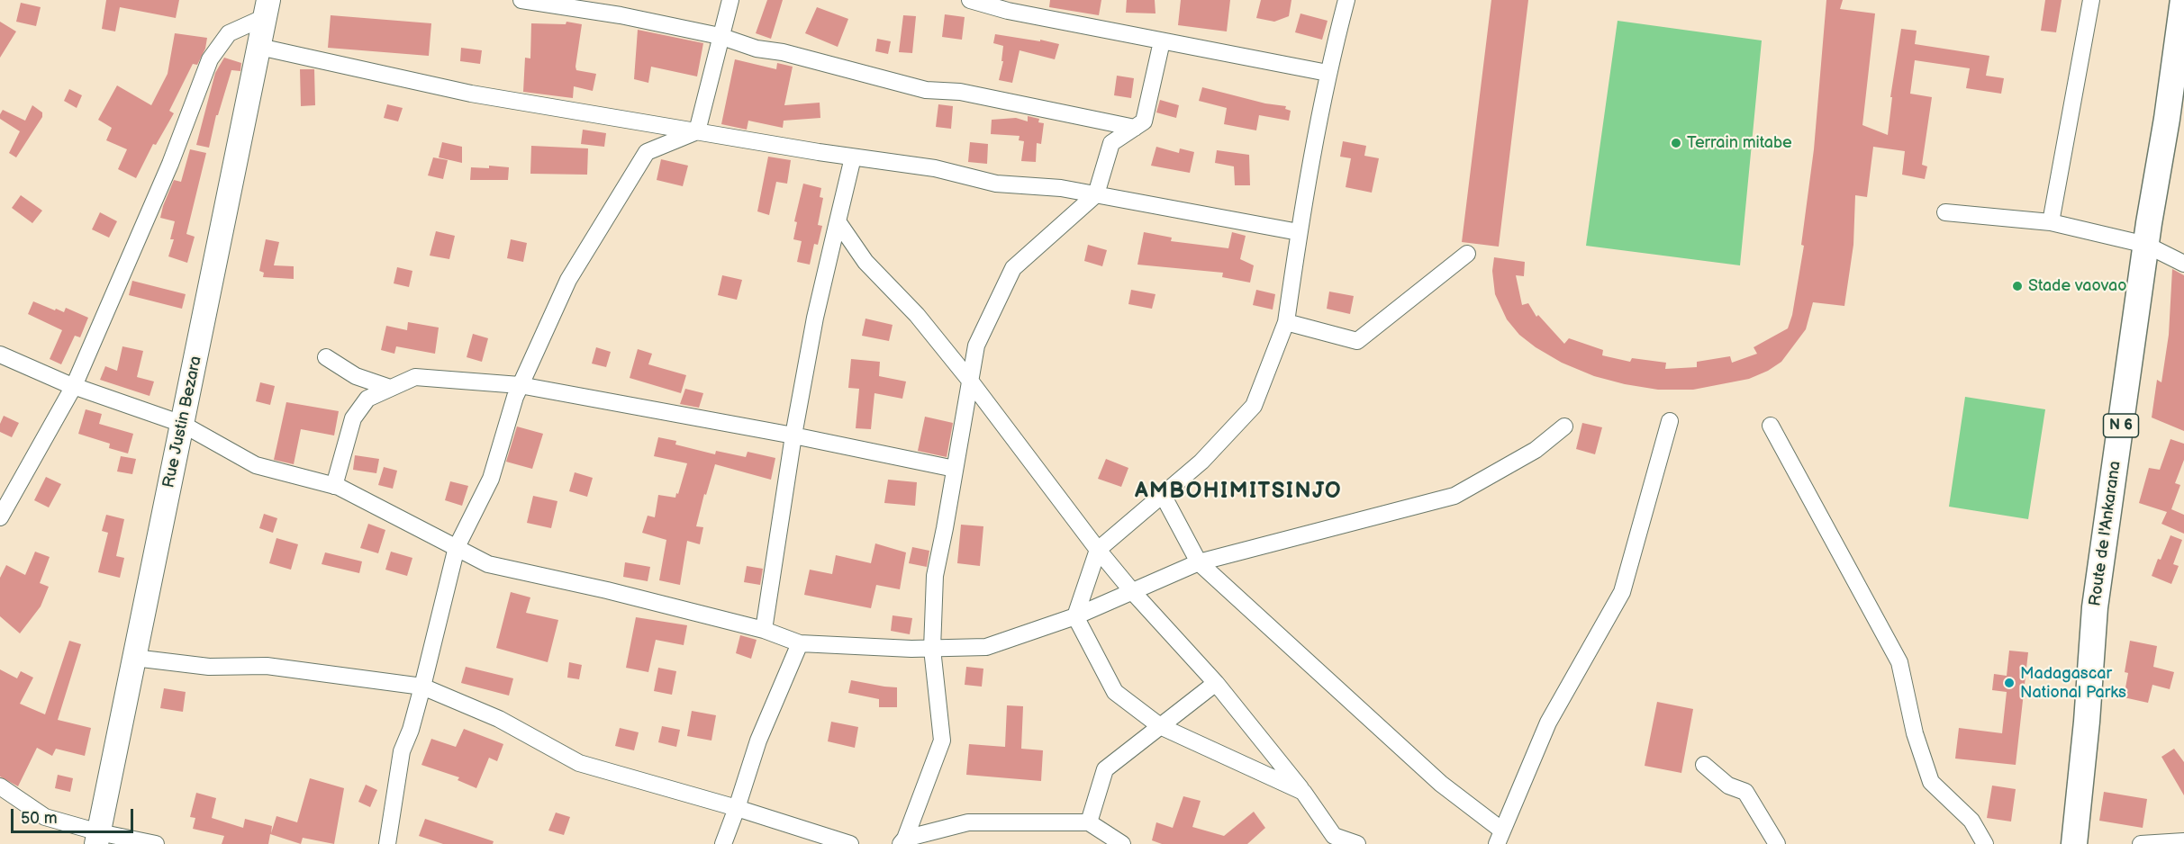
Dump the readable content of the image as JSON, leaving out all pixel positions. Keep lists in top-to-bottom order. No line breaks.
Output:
{"streets":{"main road":["N 6","Route de l'Ankarana"],"street":["Rue Justin Bezara"]},"districts":["AMBOHIMITSINJO"],"places":["Terrain mitabe","Stade vaovao","Madagascar National Parks"],"scale_bar":"50 m"}
